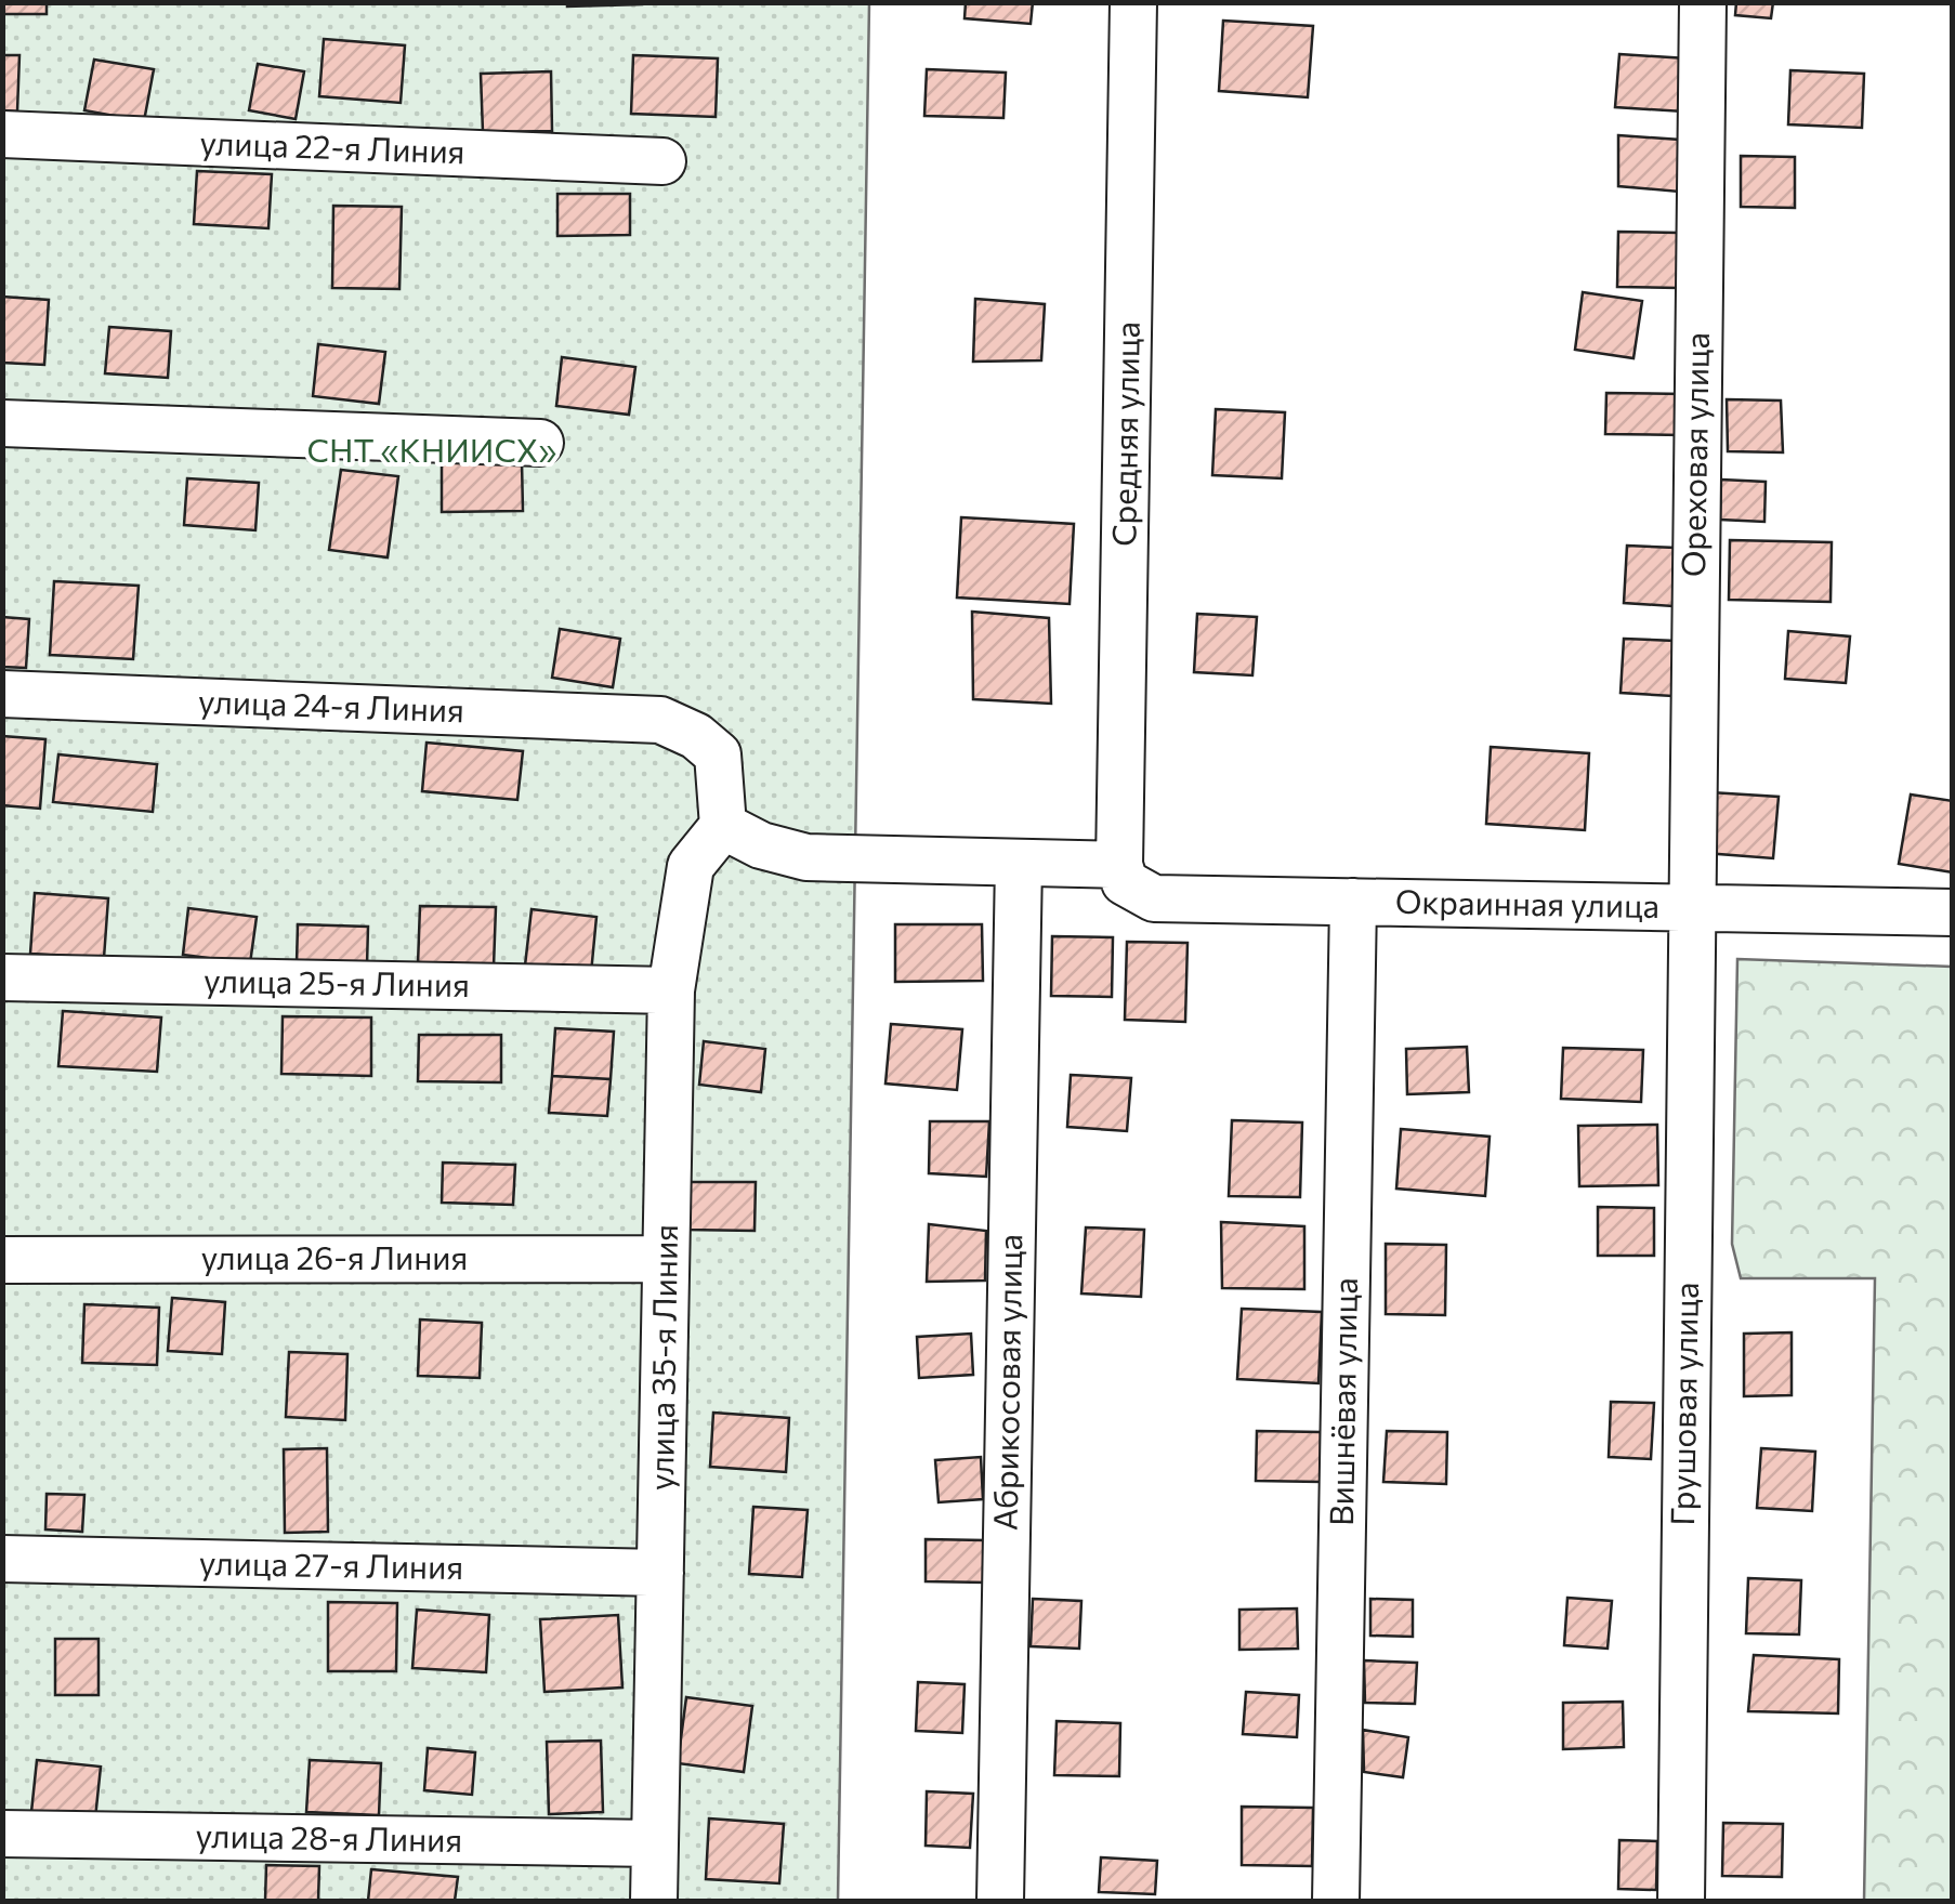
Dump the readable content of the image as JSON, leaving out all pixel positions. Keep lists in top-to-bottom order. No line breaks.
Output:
{"streets":{"street":["улица 22-я Линия","Средняя улица","Ореховая улица","улица 24-я Линия","Окраинная улица","улица 25-я Линия","улица 26-я Линия","улица 35-я Линия","Абрикосовая улица","Вишнёвая улица","Грушовая улица","улица 27-я Линия","улица 28-я Линия"]},"crossings":[["Средняя улица","Окраинная улица"],["Ореховая улица","Окраинная улица"],["Ореховая улица","Грушовая улица"],["улица 24-я Линия","улица 35-я Линия"],["Окраинная улица","Вишнёвая улица"],["Окраинная улица","Грушовая улица"],["улица 25-я Линия","улица 35-я Линия"],["улица 26-я Линия","улица 35-я Линия"],["улица 35-я Линия","улица 27-я Линия"],["улица 35-я Линия","улица 28-я Линия"]],"parks":["СНТ «КНИИСХ»"]}
